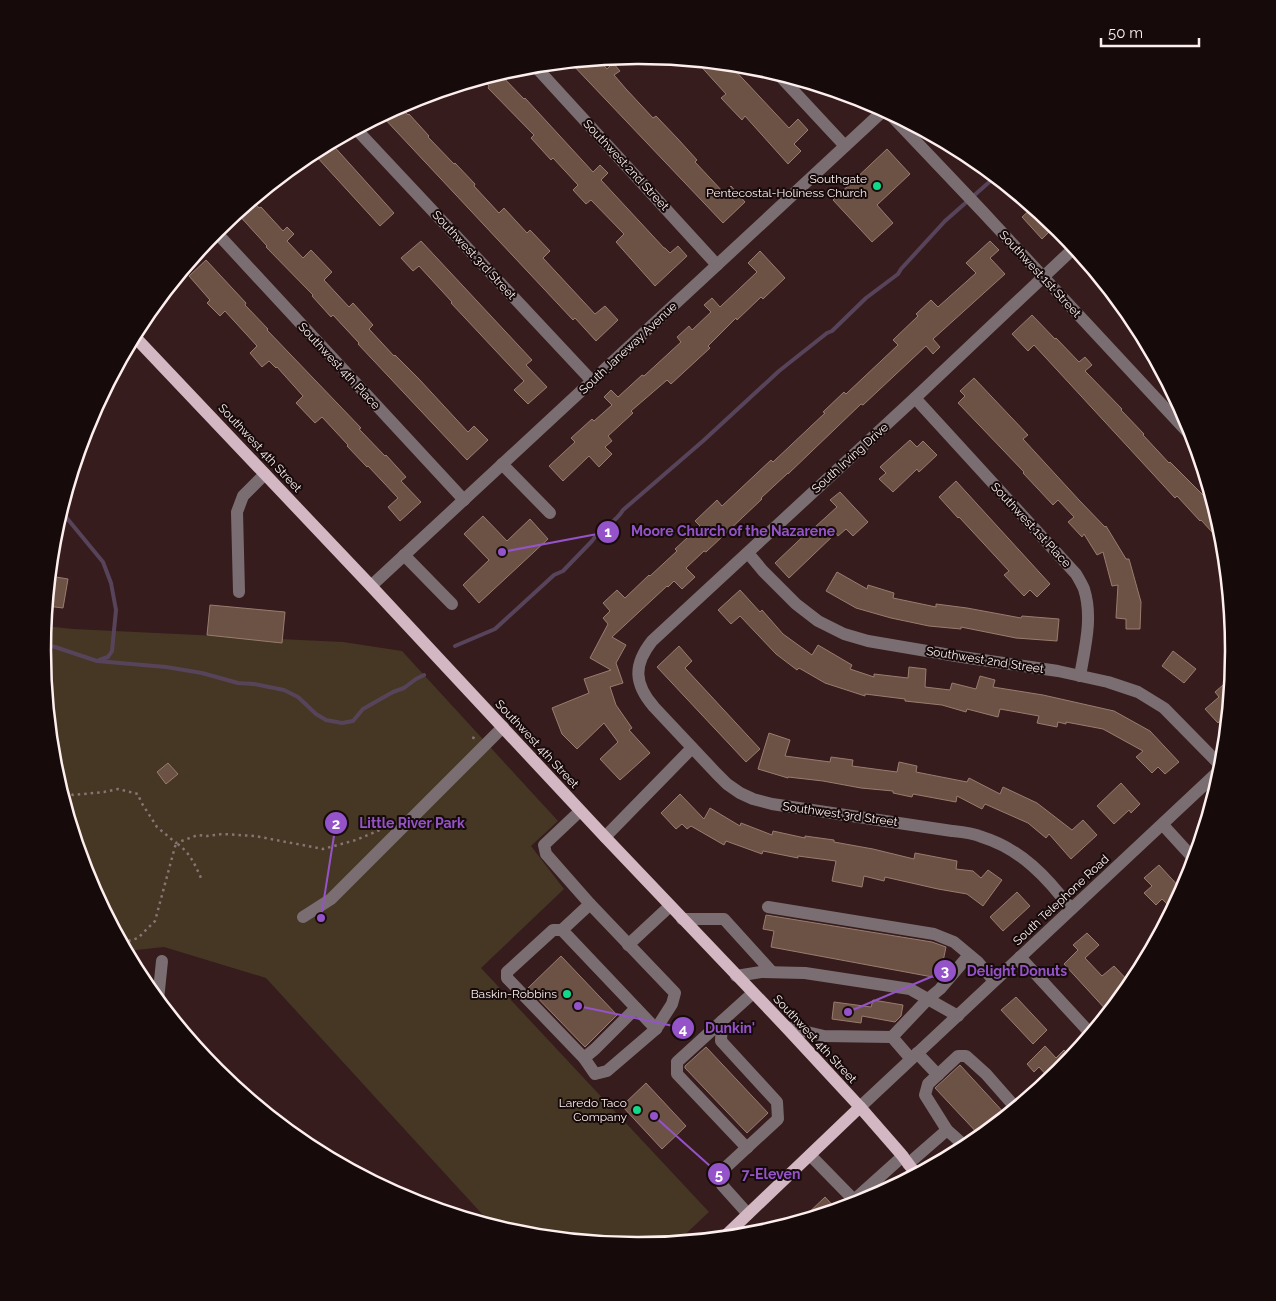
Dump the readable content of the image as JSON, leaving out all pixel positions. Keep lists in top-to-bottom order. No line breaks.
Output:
{"streets":{"main road":["Southwest 4th Street","South Telephone Road"],"street":["Southwest 2nd Street","Southwest 3rd Street","Southwest 1st Street","South Janeway Avenue","Southwest 4th Place","South Irving Drive","Southwest 1st Place"]},"crossings":[["Southwest 2nd Street","South Janeway Avenue"],["Southwest 2nd Street","South Irving Drive"],["Southwest 2nd Street","Southwest 1st Place"],["Southwest 3rd Street","South Janeway Avenue"],["Southwest 3rd Street","South Irving Drive"],["Southwest 3rd Street","South Telephone Road"],["Southwest 1st Street","South Irving Drive"],["South Janeway Avenue","Southwest 4th Place"],["South Janeway Avenue","Southwest 4th Street"],["Southwest 4th Street","South Telephone Road"],["South Irving Drive","Southwest 1st Place"]],"places":["Southgate Pentecostal-Holiness Church","Moore Church of the Nazarene","Little River Park","Baskin-Robbins","Dunkin'","Delight Donuts","Laredo Taco Company","7-Eleven"],"scale_bar":"50 m"}
